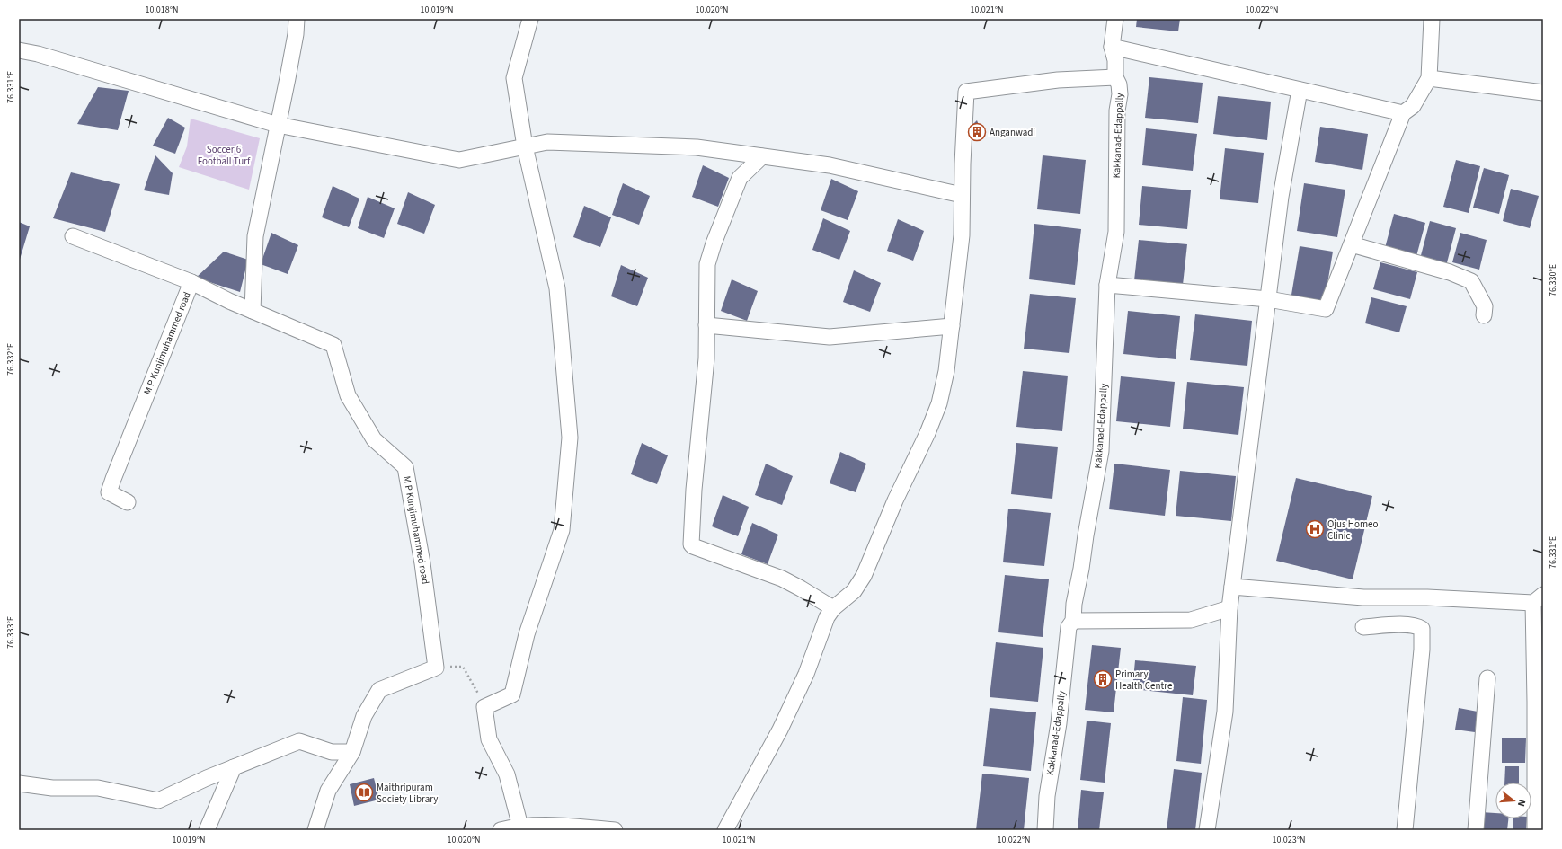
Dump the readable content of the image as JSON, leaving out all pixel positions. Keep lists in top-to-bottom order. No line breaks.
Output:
{"streets":{"street":["Kakkanad-Edappally","M P Kunjimuhammed road"]},"parks":["Soccer 6 Football Turf"],"places":{"building":["Anganwadi","Primary Health Centre"],"hospital":["Ojus Homeo Clinic"],"library":["Maithripuram Society Library"]},"north":"right","coordinates":["10.018°N","10.019°N","10.020°N","10.021°N","10.022°N","76.331°E","76.330°E","76.332°E","76.333°E","10.023°N"]}
